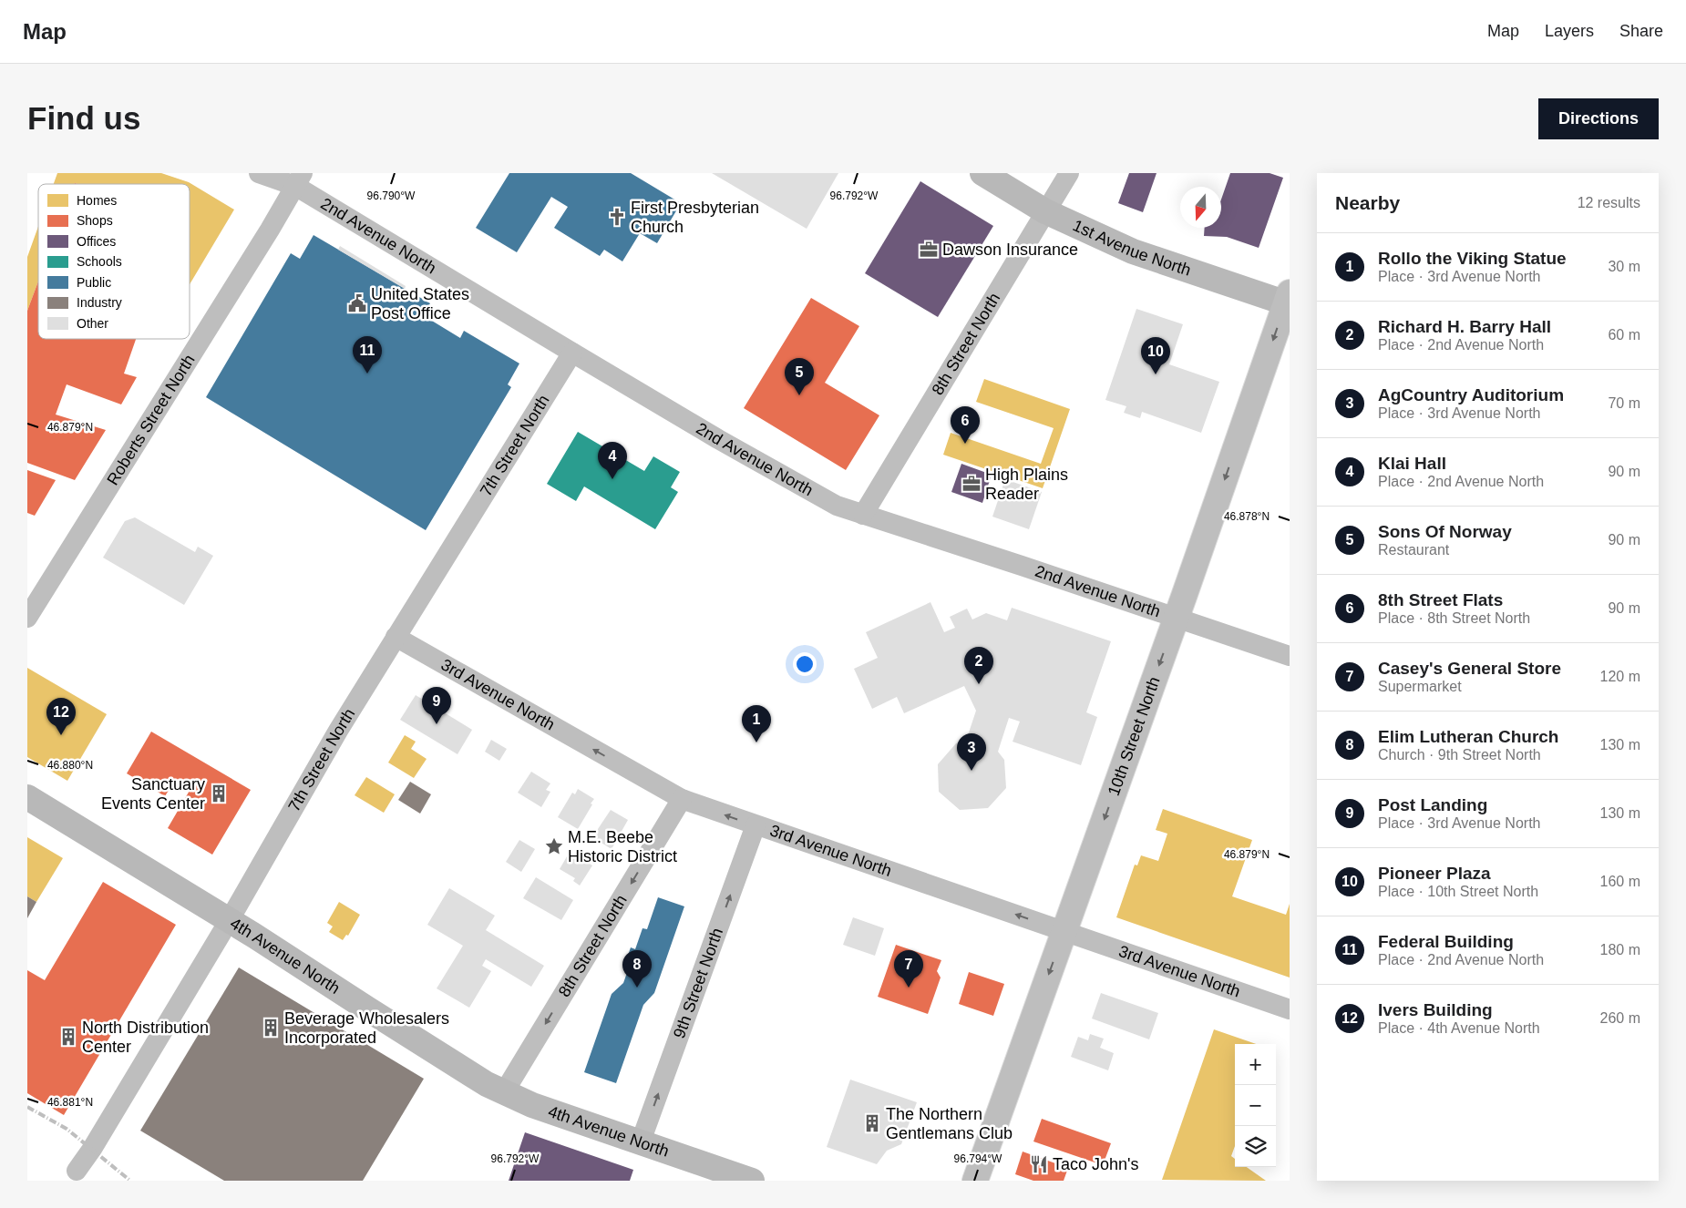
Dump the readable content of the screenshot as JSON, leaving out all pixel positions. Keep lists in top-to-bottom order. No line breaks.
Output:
{"streets":{"main road":["10th Street North"],"street":["2nd Avenue North","1st Avenue North","8th Street North","Roberts Street North","7th Street North","3rd Avenue North","4th Avenue North","9th Street North"]},"crossings":[["2nd Avenue North","8th Street North"],["2nd Avenue North","Roberts Street North"],["2nd Avenue North","7th Street North"],["2nd Avenue North","10th Street North"],["1st Avenue North","8th Street North"],["1st Avenue North","10th Street North"],["8th Street North","3rd Avenue North"],["8th Street North","4th Avenue North"],["7th Street North","3rd Avenue North"],["7th Street North","4th Avenue North"],["3rd Avenue North","10th Street North"],["3rd Avenue North","9th Street North"],["4th Avenue North","9th Street North"]],"one_way":["8th Street North","3rd Avenue North","10th Street North","9th Street North"],"places":{"church":["First Presbyterian Church"],"office":["Dawson Insurance","High Plains Reader"],"public building":["United States Post Office"],"building":["Sanctuary Events Center","Beverage Wholesalers Incorporated","North Distribution Center","The Northern Gentlemans Club"],"place":["M.E. Beebe Historic District"],"restaurant":["Taco John's"]},"legend":["Homes","Shops","Offices","Schools","Public","Industry","Other"],"north":"bottom","page":{"header":"Map","nav":["Map","Layers","Share"],"buttons":"Directions","title":"Find us","heading":["Nearby","12 results"],"list":[{"mark":"1","name":"Rollo the Viking Statue","note":"Place · 3rd Avenue North","value":"30 m"},{"mark":"2","name":"Richard H. Barry Hall","note":"Place · 2nd Avenue North","value":"60 m"},{"mark":"3","name":"AgCountry Auditorium","note":"Place · 3rd Avenue North","value":"70 m"},{"mark":"4","name":"Klai Hall","note":"Place · 2nd Avenue North","value":"90 m"},{"mark":"5","name":"Sons Of Norway","note":"Restaurant","value":"90 m"},{"mark":"6","name":"8th Street Flats","note":"Place · 8th Street North","value":"90 m"},{"mark":"7","name":"Casey's General Store","note":"Supermarket","value":"120 m"},{"mark":"8","name":"Elim Lutheran Church","note":"Church · 9th Street North","value":"130 m"},{"mark":"9","name":"Post Landing","note":"Place · 3rd Avenue North","value":"130 m"},{"mark":"10","name":"Pioneer Plaza","note":"Place · 10th Street North","value":"160 m"},{"mark":"11","name":"Federal Building","note":"Place · 2nd Avenue North","value":"180 m"},{"mark":"12","name":"Ivers Building","note":"Place · 4th Avenue North","value":"260 m"}],"pins":["11","10","5","6","4","2","9","12","1","3","7","8"],"map_buttons":["+","−"]},"coordinates":["96.790°W","96.792°W","46.879°N","46.878°N","46.880°N","46.881°N","96.794°W"]}
